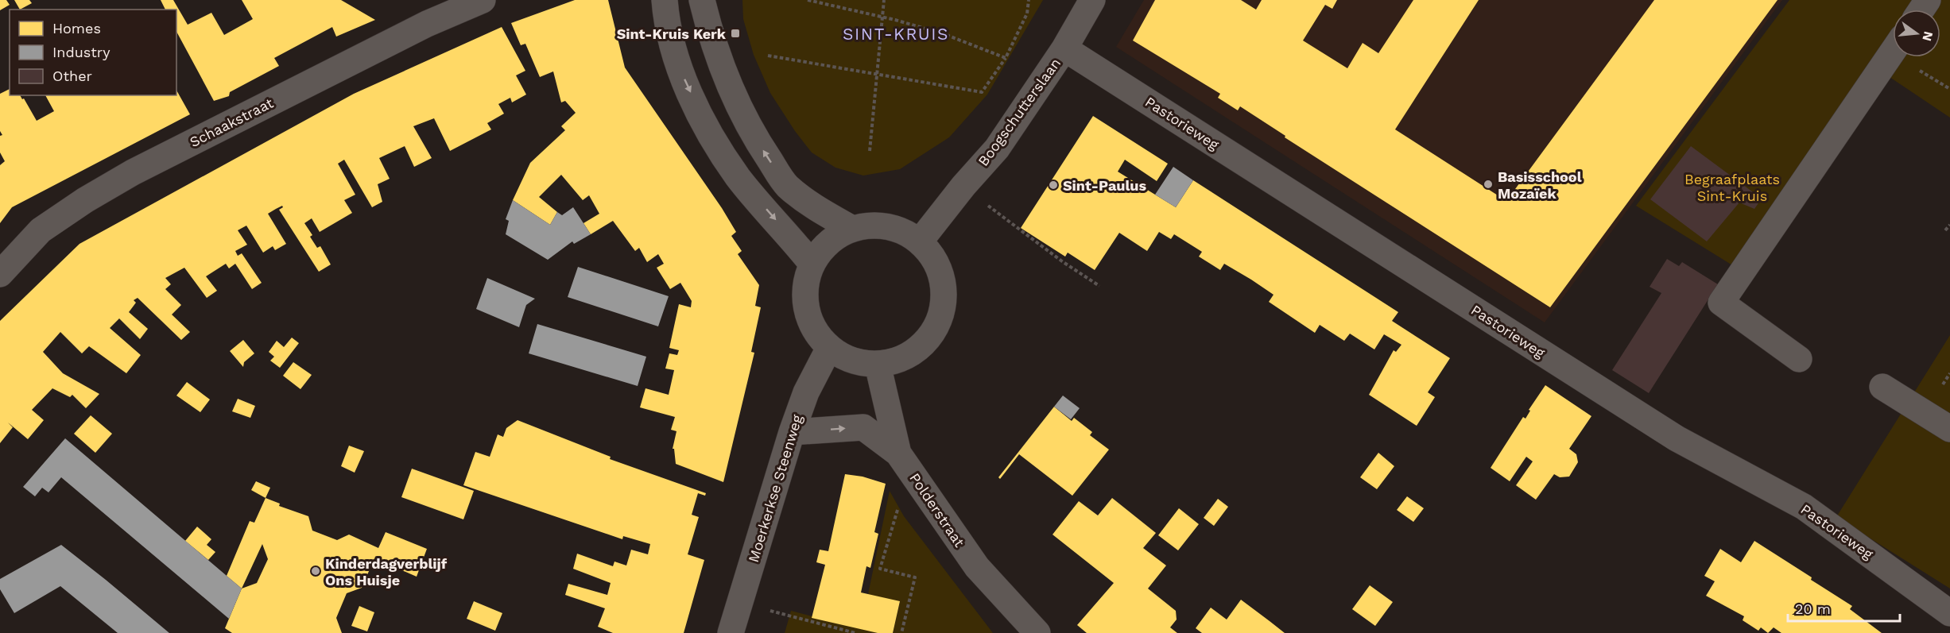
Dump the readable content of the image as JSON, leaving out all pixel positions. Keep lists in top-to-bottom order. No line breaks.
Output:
{"streets":{"street":["Boogschutterslaan","Schaakstraat","Pastorieweg","Moerkerkse Steenweg","Polderstraat"]},"crossings":[["Boogschutterslaan","Pastorieweg"],["Boogschutterslaan","Moerkerkse Steenweg"],["Boogschutterslaan","Polderstraat"],["Moerkerkse Steenweg","Polderstraat"]],"districts":["SINT-KRUIS"],"parks":["Begraafplaats Sint-Kruis"],"places":{"transit":["Sint-Kruis Kerk"],"other":["Basisschool Mozaïek","Sint-Paulus","Kinderdagverblijf Ons Huisje"]},"legend":["Homes","Industry","Other"],"scale_bar":"20 m","north":"right"}
